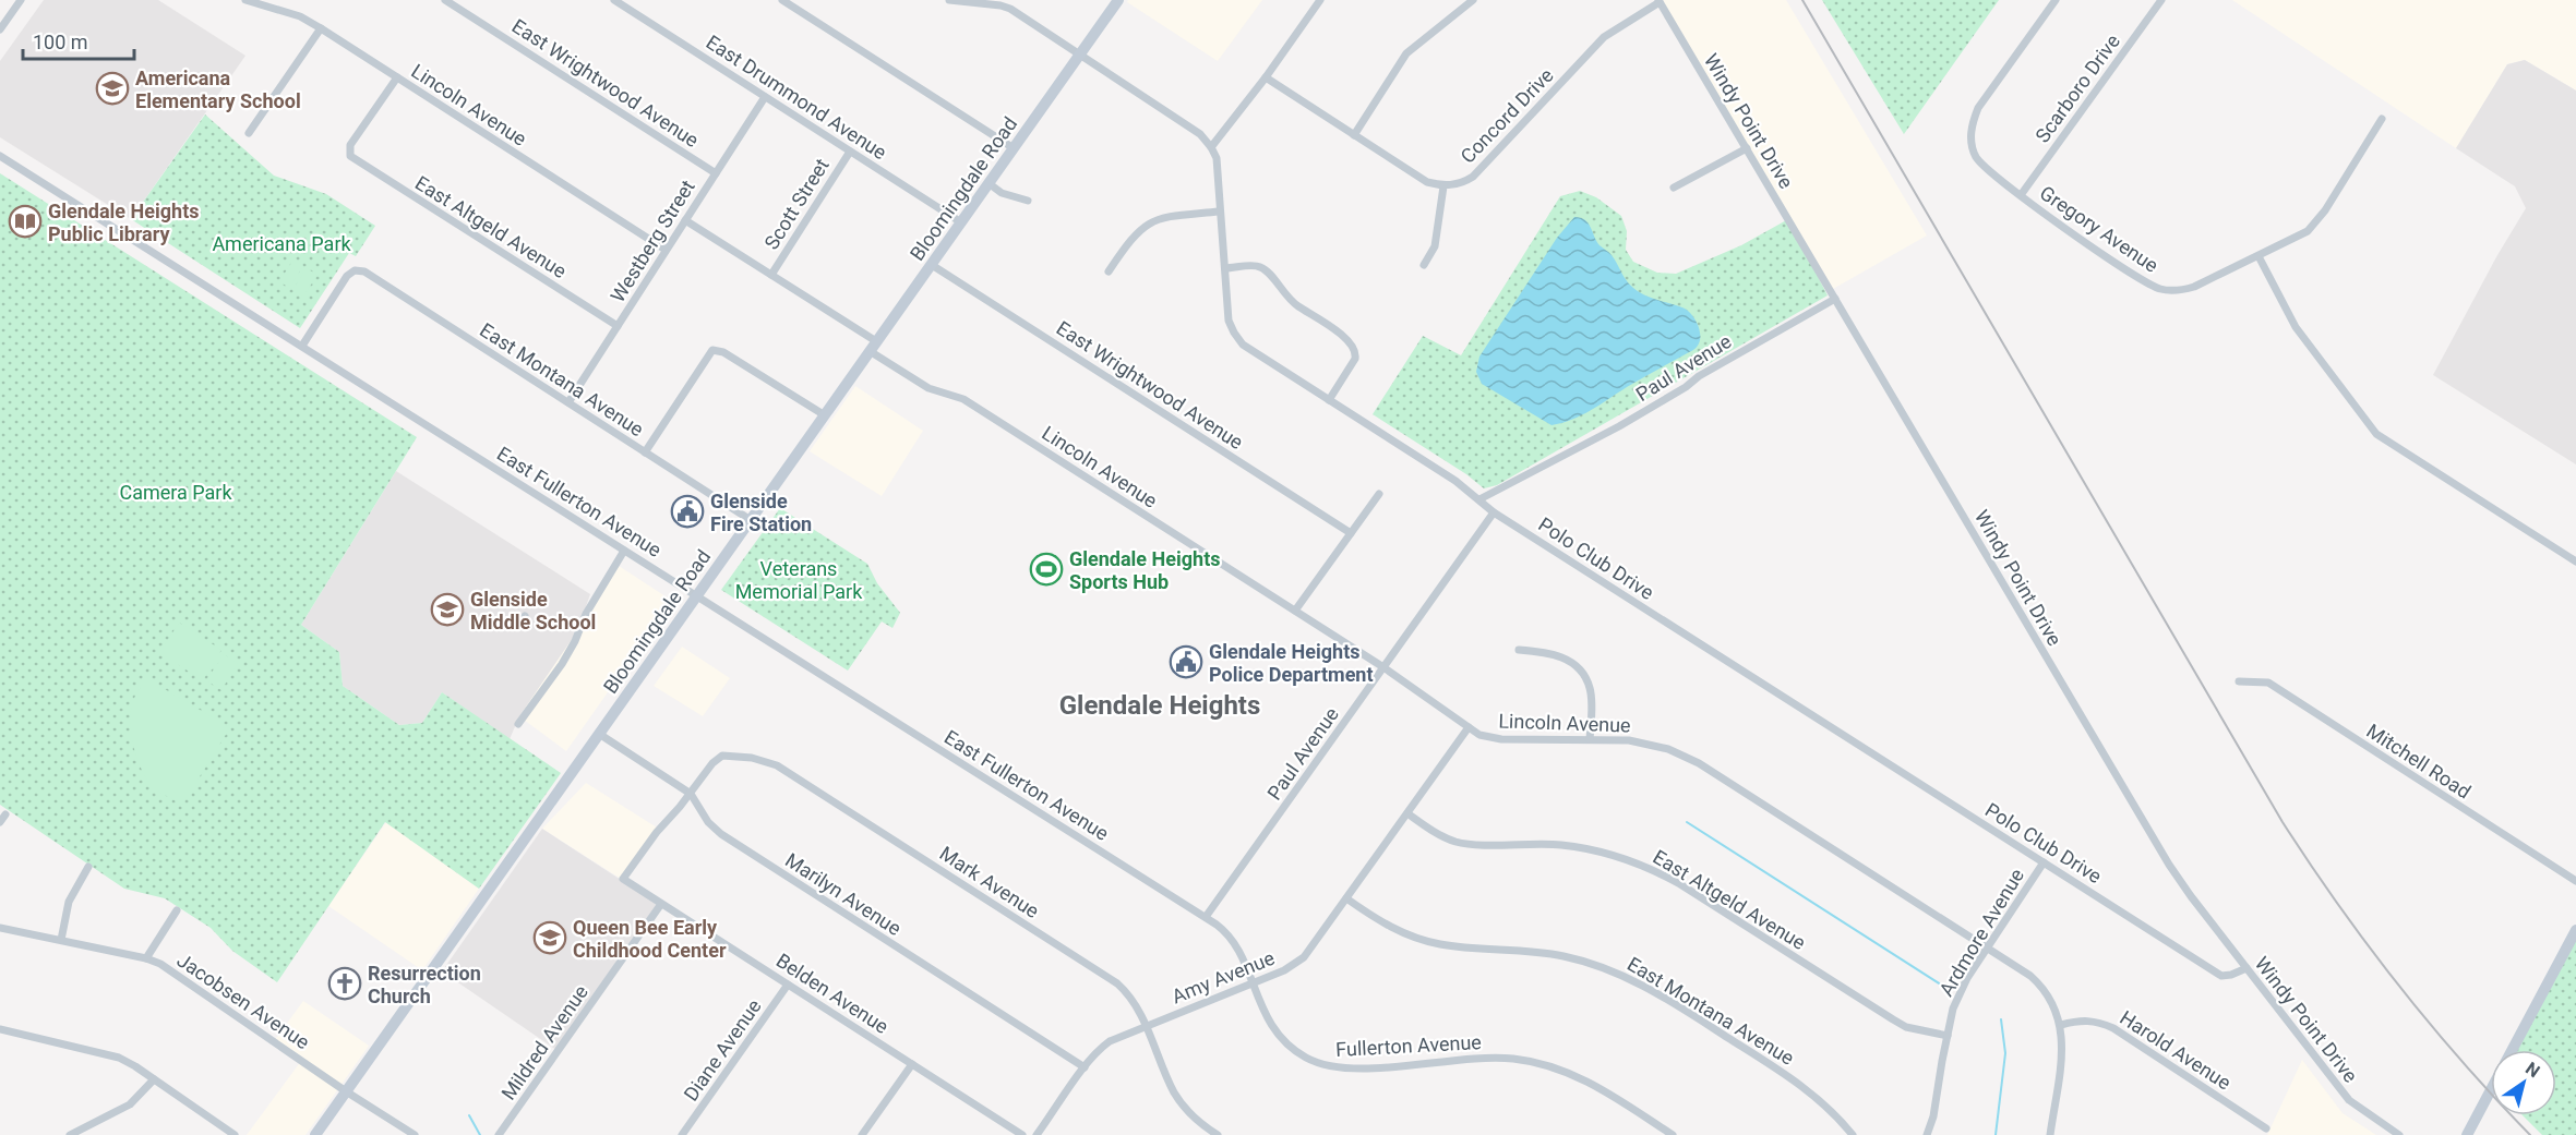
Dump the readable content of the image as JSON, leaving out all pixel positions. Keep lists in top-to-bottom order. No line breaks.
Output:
{"streets":{"main road":["Bloomingdale Road"],"street":["East Wrightwood Avenue","Scarboro Drive","East Drummond Avenue","Lincoln Avenue","Concord Drive","Windy Point Drive","Scott Street","East Altgeld Avenue","Gregory Avenue","Westberg Street","Paul Avenue","East Montana Avenue","East Fullerton Avenue","Polo Club Drive","Mitchell Road","Mark Avenue","Marilyn Avenue","Ardmore Avenue","Amy Avenue","Belden Avenue","Jacobsen Avenue","Mildred Avenue","Fullerton Avenue","Diane Avenue","Harold Avenue"]},"crossings":[["East Wrightwood Avenue","Bloomingdale Road"],["East Wrightwood Avenue","Westberg Street"],["Scarboro Drive","Gregory Avenue"],["East Drummond Avenue","Bloomingdale Road"],["East Drummond Avenue","Scott Street"],["East Drummond Avenue","Westberg Street"],["Lincoln Avenue","Bloomingdale Road"],["Lincoln Avenue","Scott Street"],["Lincoln Avenue","East Altgeld Avenue"],["Lincoln Avenue","Westberg Street"],["Lincoln Avenue","Paul Avenue"],["Lincoln Avenue","Ardmore Avenue"],["Lincoln Avenue","Amy Avenue"],["Lincoln Avenue","Harold Avenue"],["Concord Drive","Windy Point Drive"],["Windy Point Drive","Paul Avenue"],["Windy Point Drive","Polo Club Drive"],["Bloomingdale Road","East Montana Avenue"],["Bloomingdale Road","East Fullerton Avenue"],["Bloomingdale Road","Marilyn Avenue"],["Bloomingdale Road","Jacobsen Avenue"],["East Altgeld Avenue","Westberg Street"],["East Altgeld Avenue","Ardmore Avenue"],["East Altgeld Avenue","Amy Avenue"],["Westberg Street","East Montana Avenue"],["Paul Avenue","East Fullerton Avenue"],["Paul Avenue","Polo Club Drive"],["Paul Avenue","Fullerton Avenue"],["East Montana Avenue","East Fullerton Avenue"],["East Montana Avenue","Amy Avenue"],["East Fullerton Avenue","Fullerton Avenue"],["Polo Club Drive","Ardmore Avenue"],["Mark Avenue","Marilyn Avenue"],["Mark Avenue","Amy Avenue"],["Mark Avenue","Belden Avenue"],["Marilyn Avenue","Amy Avenue"],["Marilyn Avenue","Belden Avenue"],["Amy Avenue","Fullerton Avenue"],["Belden Avenue","Mildred Avenue"],["Belden Avenue","Diane Avenue"]],"districts":["Glendale Heights"],"parks":["Americana Park","Camera Park","Veterans Memorial Park"],"places":{"school or university":["Americana Elementary School","Glenside Middle School","Queen Bee Early Childhood Center"],"library":["Glendale Heights Public Library"],"public building":["Glenside Fire Station","Glendale Heights Police Department"],"sports":["Glendale Heights Sports Hub"],"church":["Resurrection Church"]},"scale_bar":"100 m","north":"top right"}
